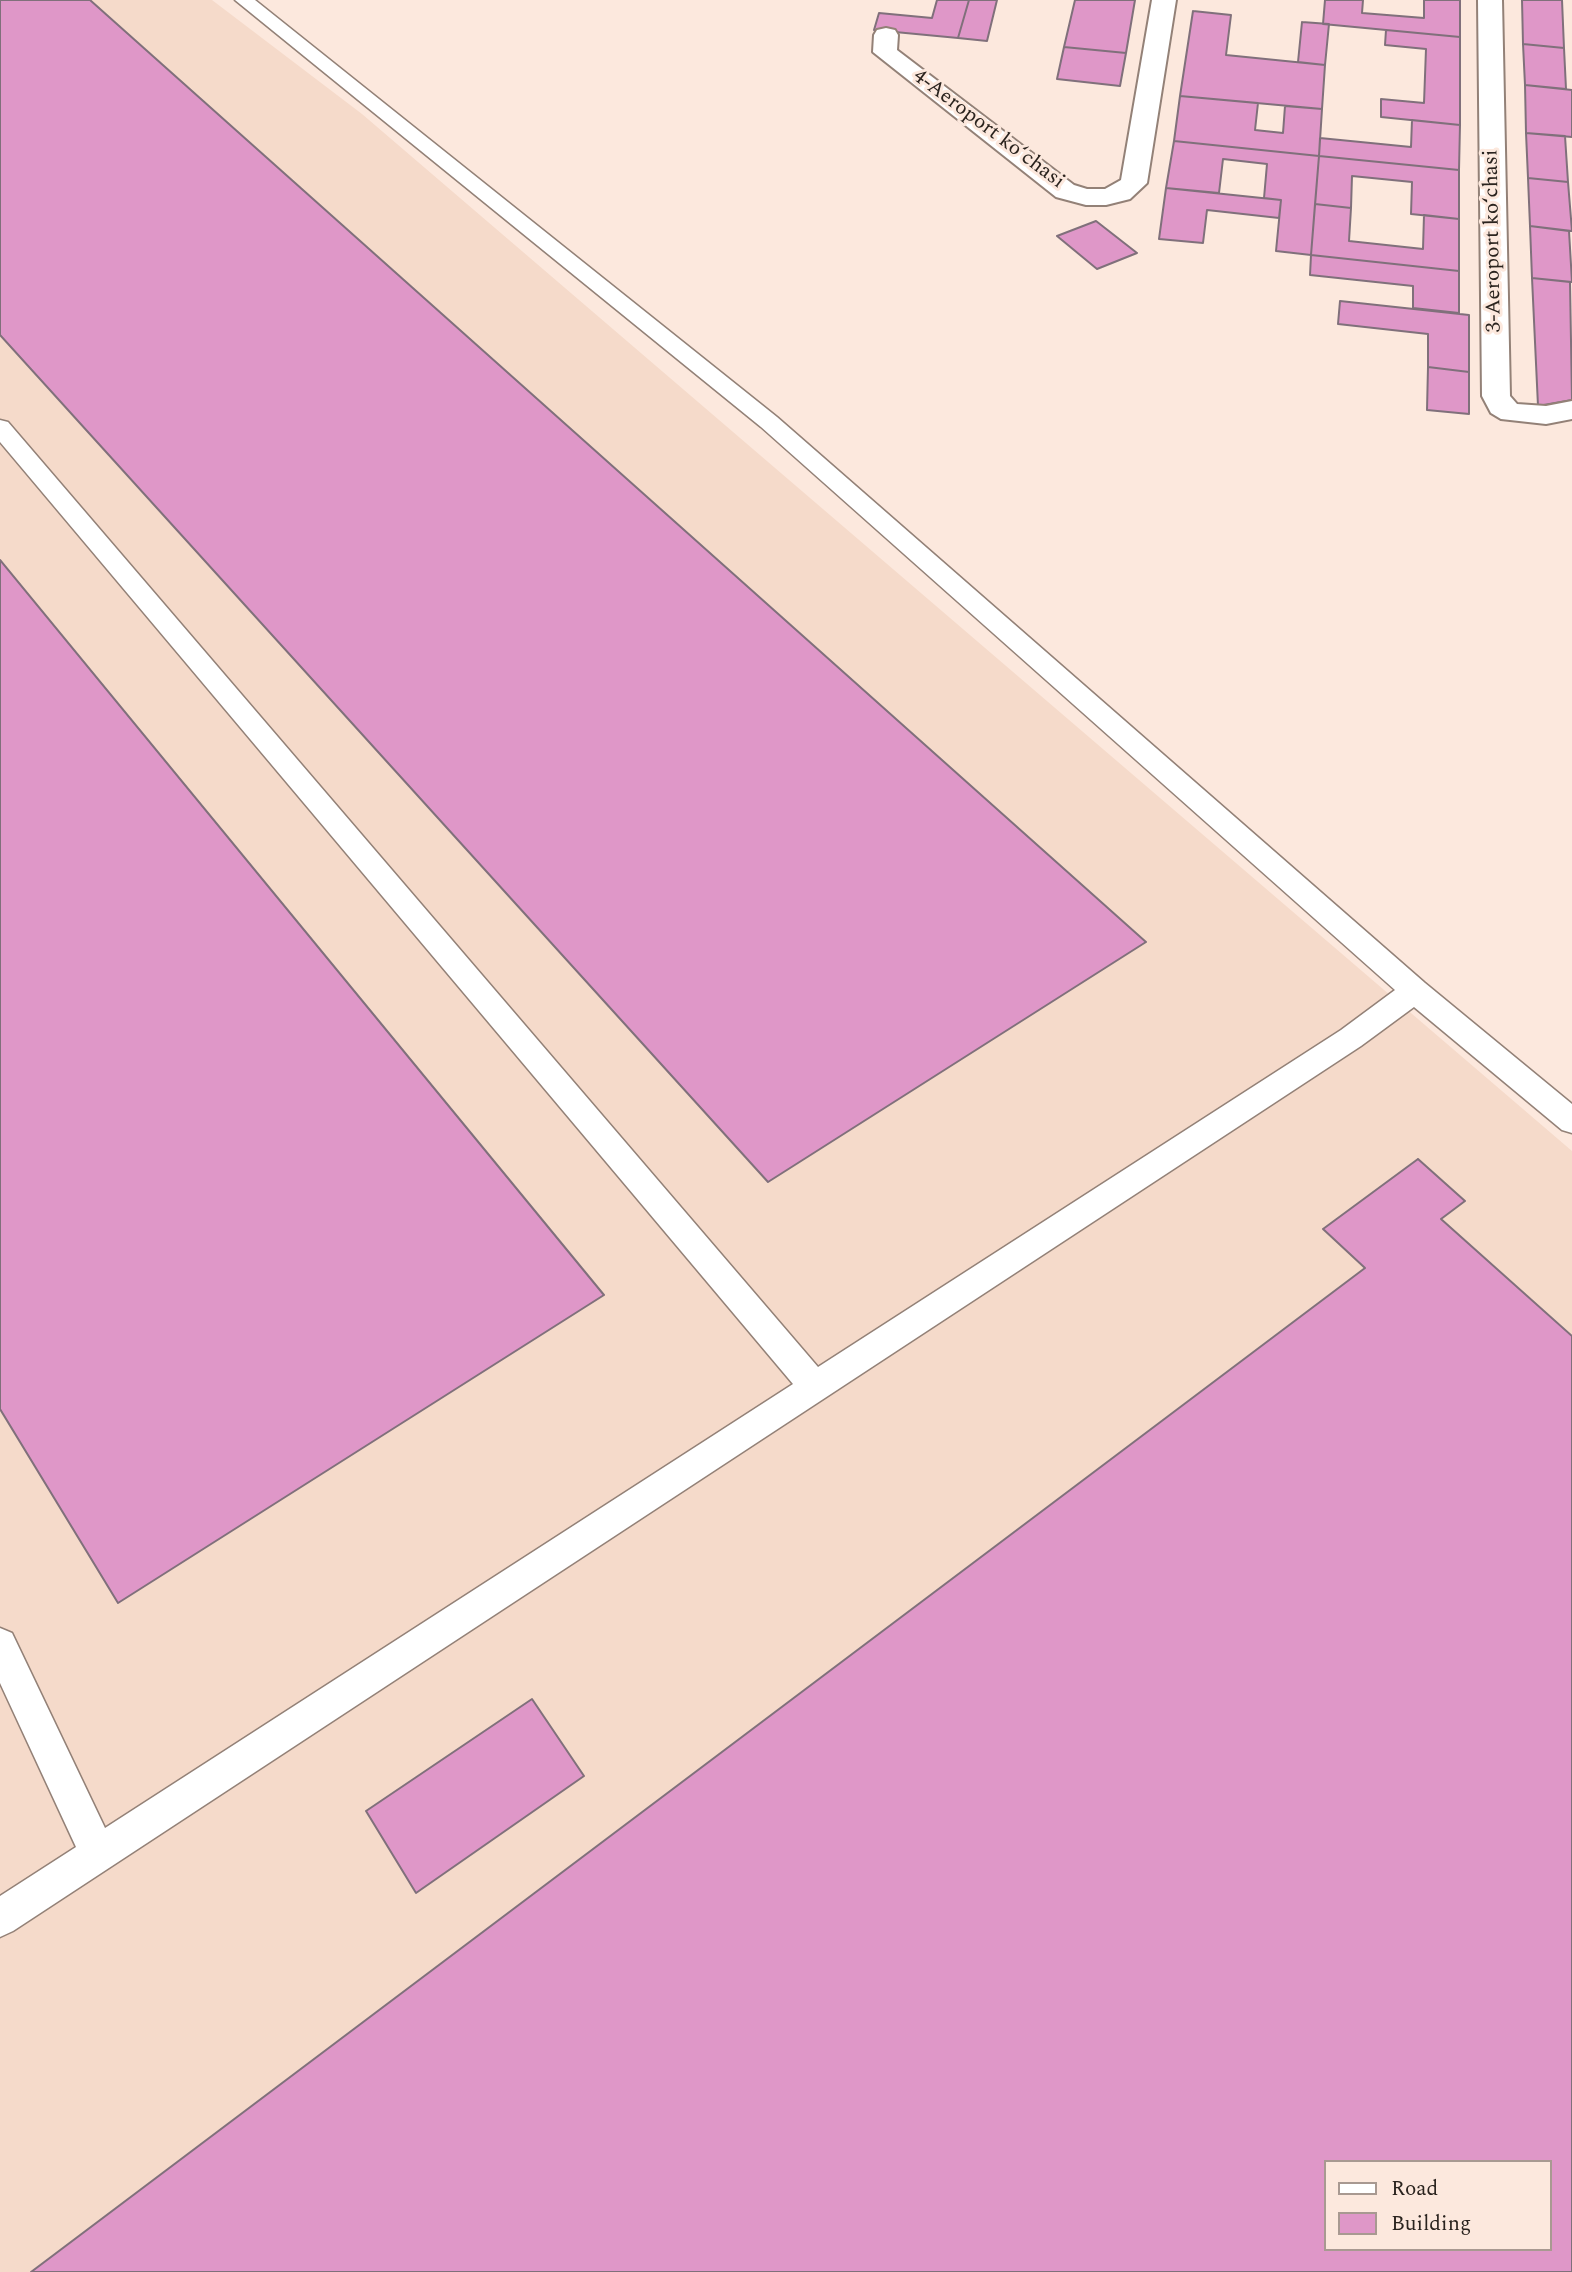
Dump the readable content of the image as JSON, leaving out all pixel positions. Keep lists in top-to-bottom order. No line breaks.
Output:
{"streets":{"street":["4-Aeroport koʻchasi","3-Aeroport koʻchasi"]},"legend":["Road","Building"]}
